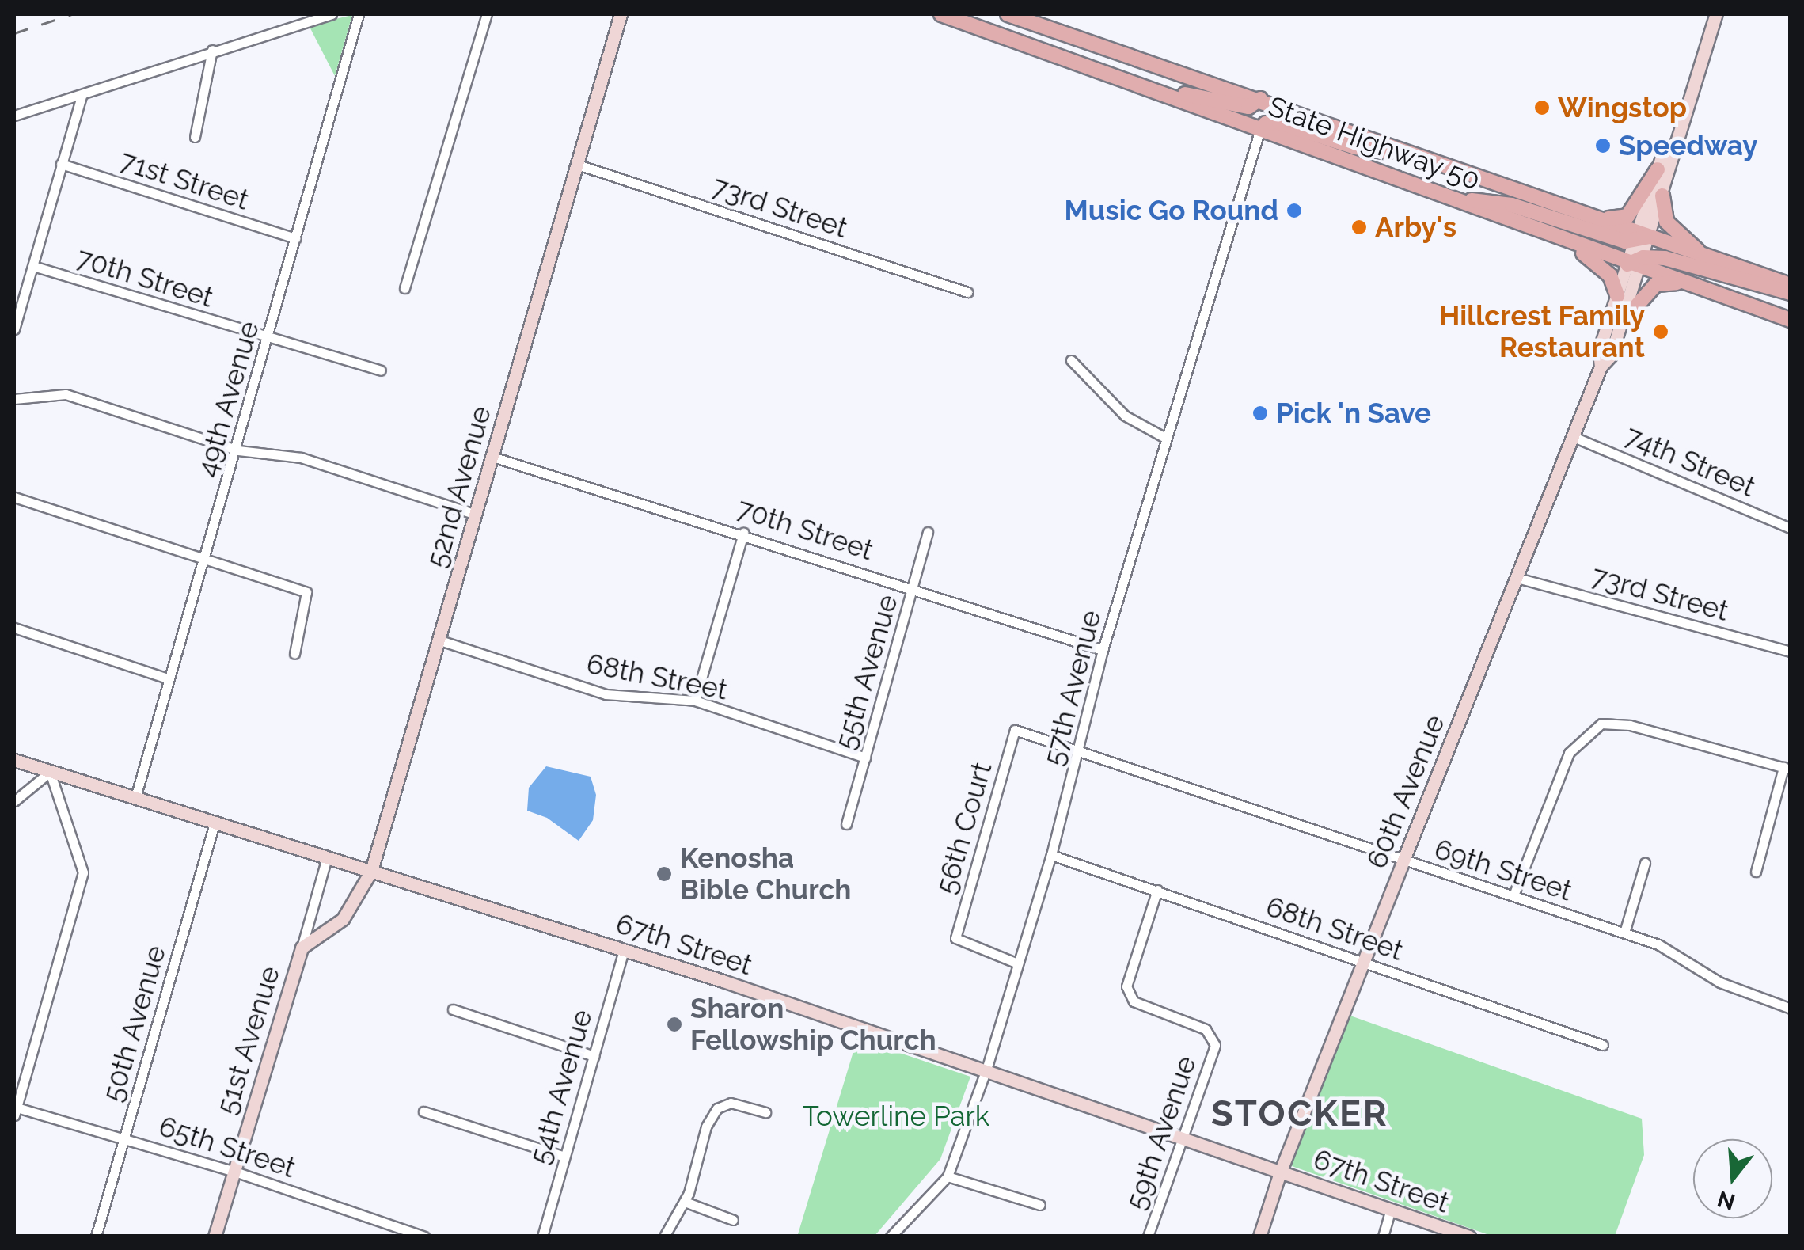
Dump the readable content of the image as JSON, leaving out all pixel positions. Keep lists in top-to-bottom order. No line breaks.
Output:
{"streets":{"main road":["State Highway 50"],"street":["71st Street","73rd Street","70th Street","49th Avenue","74th Street","52nd Avenue","55th Avenue","68th Street","57th Avenue","60th Avenue","56th Court","69th Street","67th Street","50th Avenue","51st Avenue","54th Avenue","59th Avenue","65th Street"]},"crossings":[["State Highway 50","57th Avenue"],["State Highway 50","60th Avenue"],["71st Street","49th Avenue"],["73rd Street","52nd Avenue"],["73rd Street","60th Avenue"],["70th Street","49th Avenue"],["70th Street","52nd Avenue"],["70th Street","55th Avenue"],["70th Street","57th Avenue"],["49th Avenue","67th Street"],["74th Street","60th Avenue"],["52nd Avenue","68th Street"],["52nd Avenue","67th Street"],["52nd Avenue","51st Avenue"],["55th Avenue","68th Street"],["68th Street","57th Avenue"],["68th Street","60th Avenue"],["68th Street","59th Avenue"],["57th Avenue","56th Court"],["57th Avenue","69th Street"],["57th Avenue","67th Street"],["60th Avenue","69th Street"],["60th Avenue","67th Street"],["56th Court","69th Street"],["67th Street","50th Avenue"],["67th Street","51st Avenue"],["67th Street","54th Avenue"],["67th Street","59th Avenue"],["50th Avenue","65th Street"],["51st Avenue","65th Street"]],"districts":["STOCKER"],"parks":["Towerline Park"],"places":["Wingstop","Speedway","Music Go Round","Arby's","Hillcrest Family Restaurant","Pick 'n Save","Kenosha Bible Church","Sharon Fellowship Church"],"north":"bottom"}
